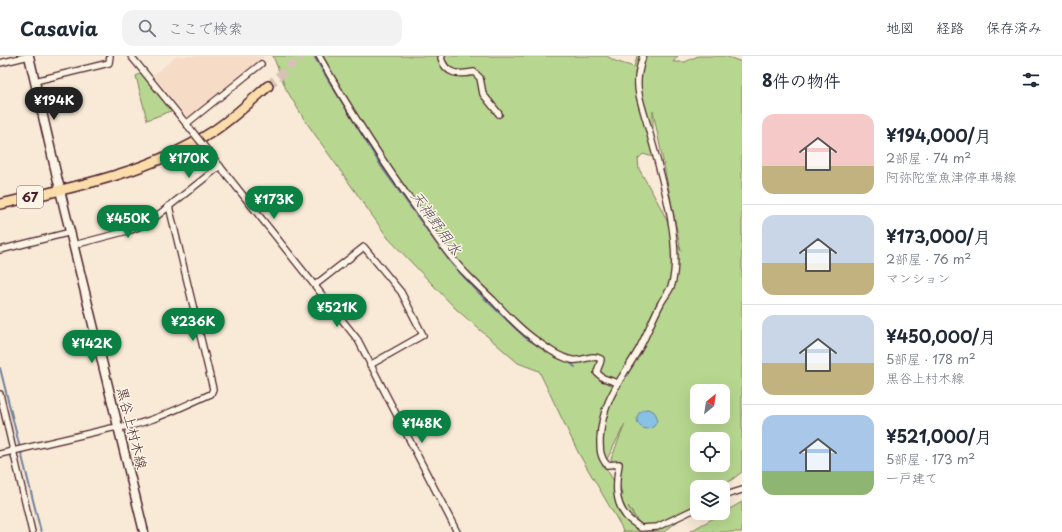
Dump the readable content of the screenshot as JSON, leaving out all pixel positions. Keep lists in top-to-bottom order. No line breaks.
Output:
{"streets":{"main road":["67","黒谷上村木線"]},"crossings":[["67","黒谷上村木線"]],"water":["天神野用水"],"north":"top right","page":{"header":"Casavia","search":"ここで検索","nav":["地図","経路","保存済み"],"heading":"8件の物件","price":["¥194K","¥170K","¥173K","¥450K","¥521K","¥236K","¥142K","¥148K"],"list":[{"name":"¥194,000/月","note":"2部屋 · 74 m² · 阿弥陀堂魚津停車場線"},{"name":"¥173,000/月","note":"2部屋 · 76 m² · マンション"},{"name":"¥450,000/月","note":"5部屋 · 178 m² · 黒谷上村木線"},{"name":"¥521,000/月","note":"5部屋 · 173 m² · 一戸建て"}]}}
